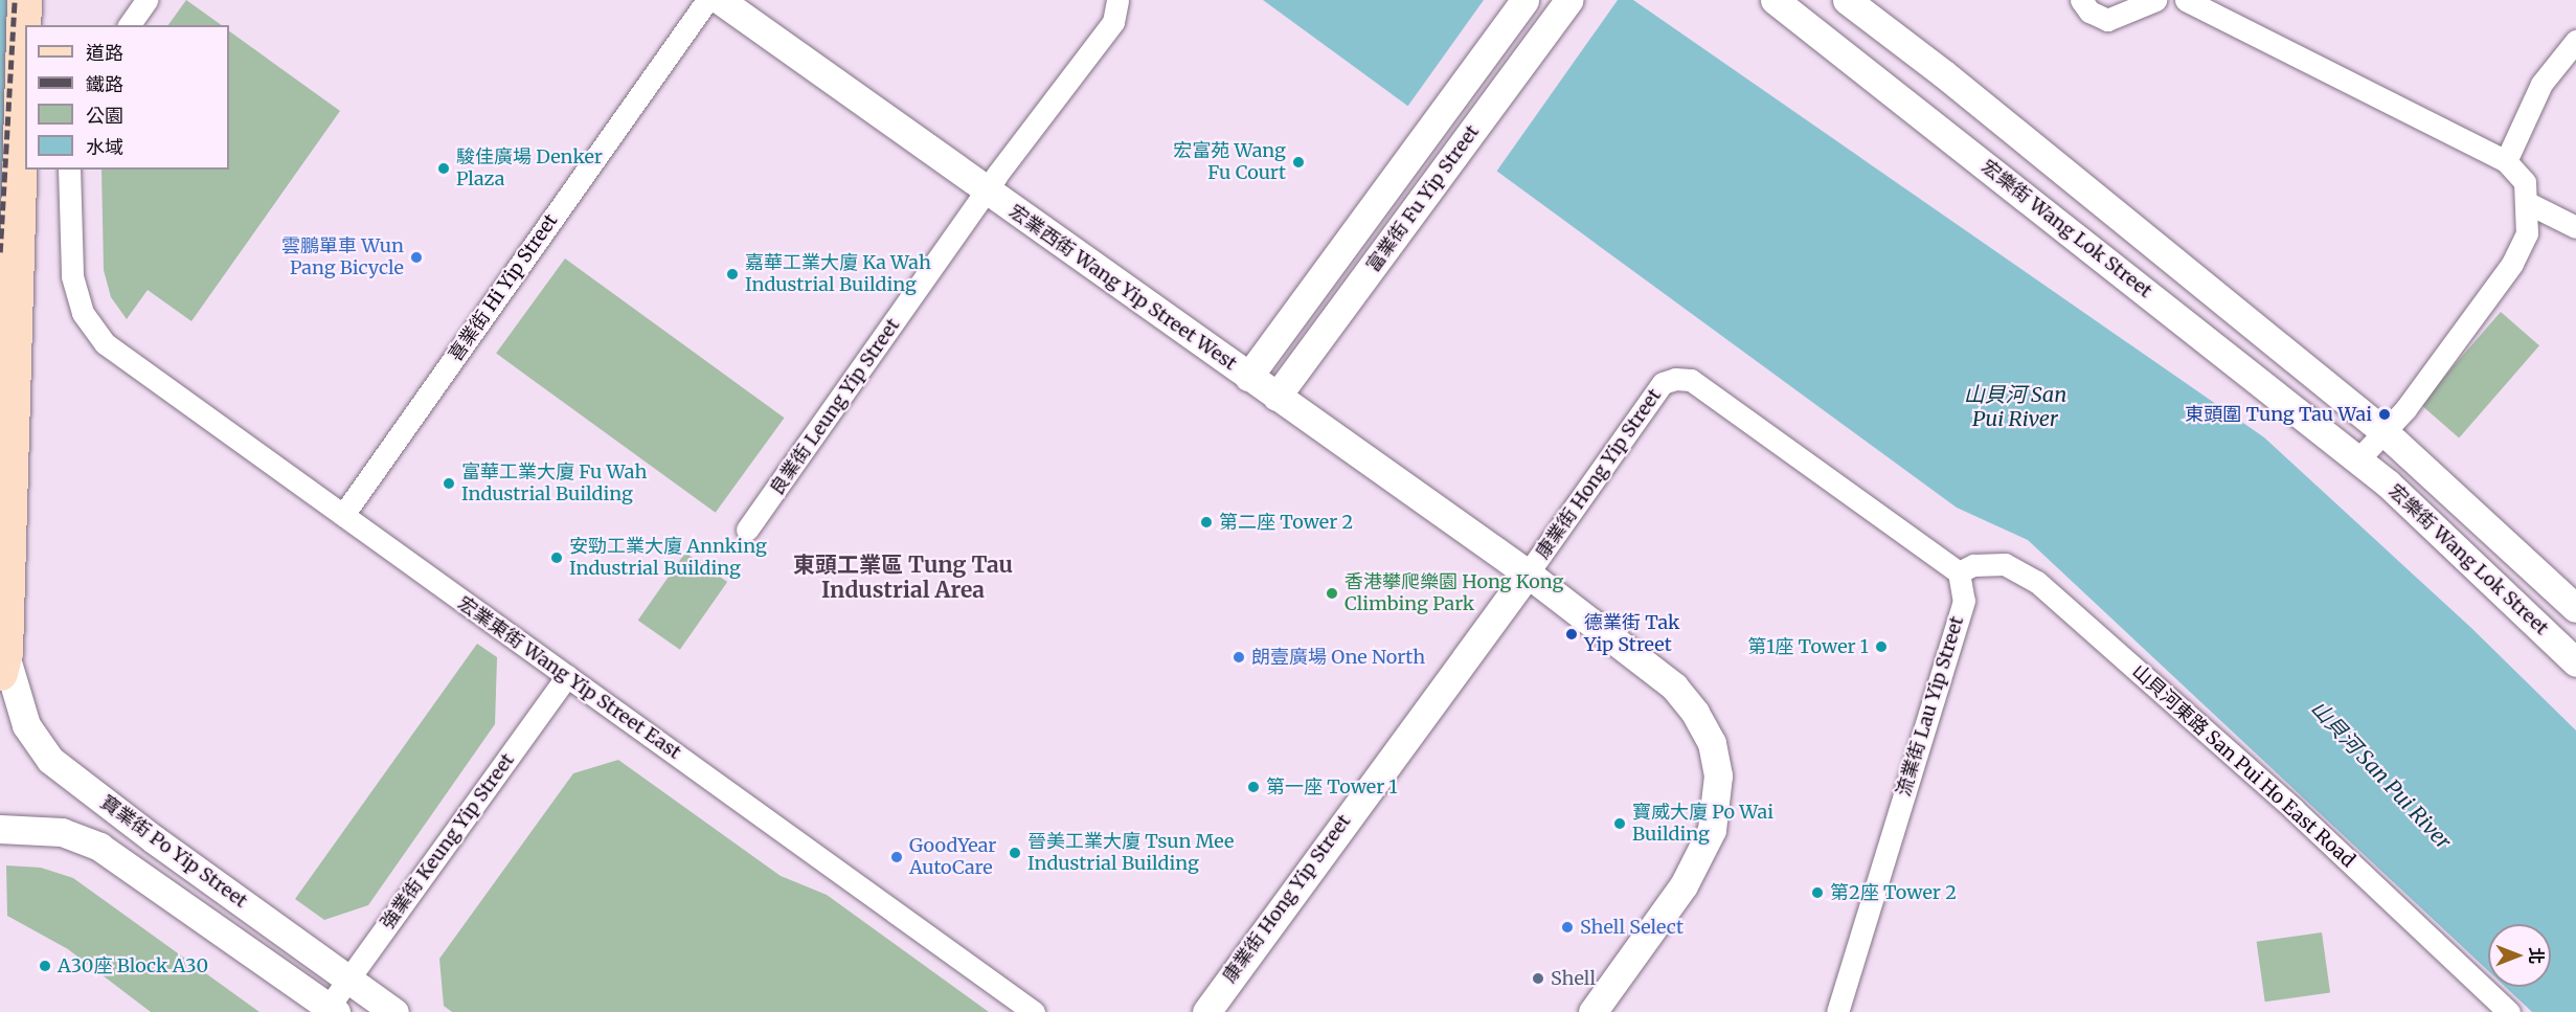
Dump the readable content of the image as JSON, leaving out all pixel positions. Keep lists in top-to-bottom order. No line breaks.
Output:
{"streets":{"street":["富業街 Fu Yip Street","宏樂街 Wang Lok Street","喜業街 Hi Yip Street","宏業西街 Wang Yip Street West","良業街 Leung Yip Street","康業街 Hong Yip Street","宏業東街 Wang Yip Street East","流業街 Lau Yip Street","山貝河東路 San Pui Ho East Road","強業街 Keung Yip Street","寶業街 Po Yip Street"]},"crossings":[["富業街 Fu Yip Street","宏業西街 Wang Yip Street West"],["喜業街 Hi Yip Street","宏業東街 Wang Yip Street East"],["宏業西街 Wang Yip Street West","良業街 Leung Yip Street"],["宏業西街 Wang Yip Street West","康業街 Hong Yip Street"],["康業街 Hong Yip Street","流業街 Lau Yip Street"],["康業街 Hong Yip Street","山貝河東路 San Pui Ho East Road"],["宏業東街 Wang Yip Street East","強業街 Keung Yip Street"],["流業街 Lau Yip Street","山貝河東路 San Pui Ho East Road"],["強業街 Keung Yip Street","寶業街 Po Yip Street"]],"districts":["東頭工業區 Tung Tau Industrial Area"],"water":["山貝河 San Pui River"],"places":["宏富苑 Wang Fu Court","駿佳廣場 Denker Plaza","雲鵬單車 Wun Pang Bicycle","嘉華工業大廈 Ka Wah Industrial Building","東頭圍 Tung Tau Wai","富華工業大廈 Fu Wah Industrial Building","第二座 Tower 2","安勁工業大廈 Annking Industrial Building","香港攀爬樂園 Hong Kong Climbing Park","德業街 Tak Yip Street","第1座 Tower 1","朗壹廣場 One North","第一座 Tower 1","寶威大廈 Po Wai Building","晉美工業大廈 Tsun Mee Industrial Building","GoodYear AutoCare","第2座 Tower 2","Shell Select","A30座 Block A30","Shell"],"legend":["道路","鐵路","公園","水域"],"north":"right"}
